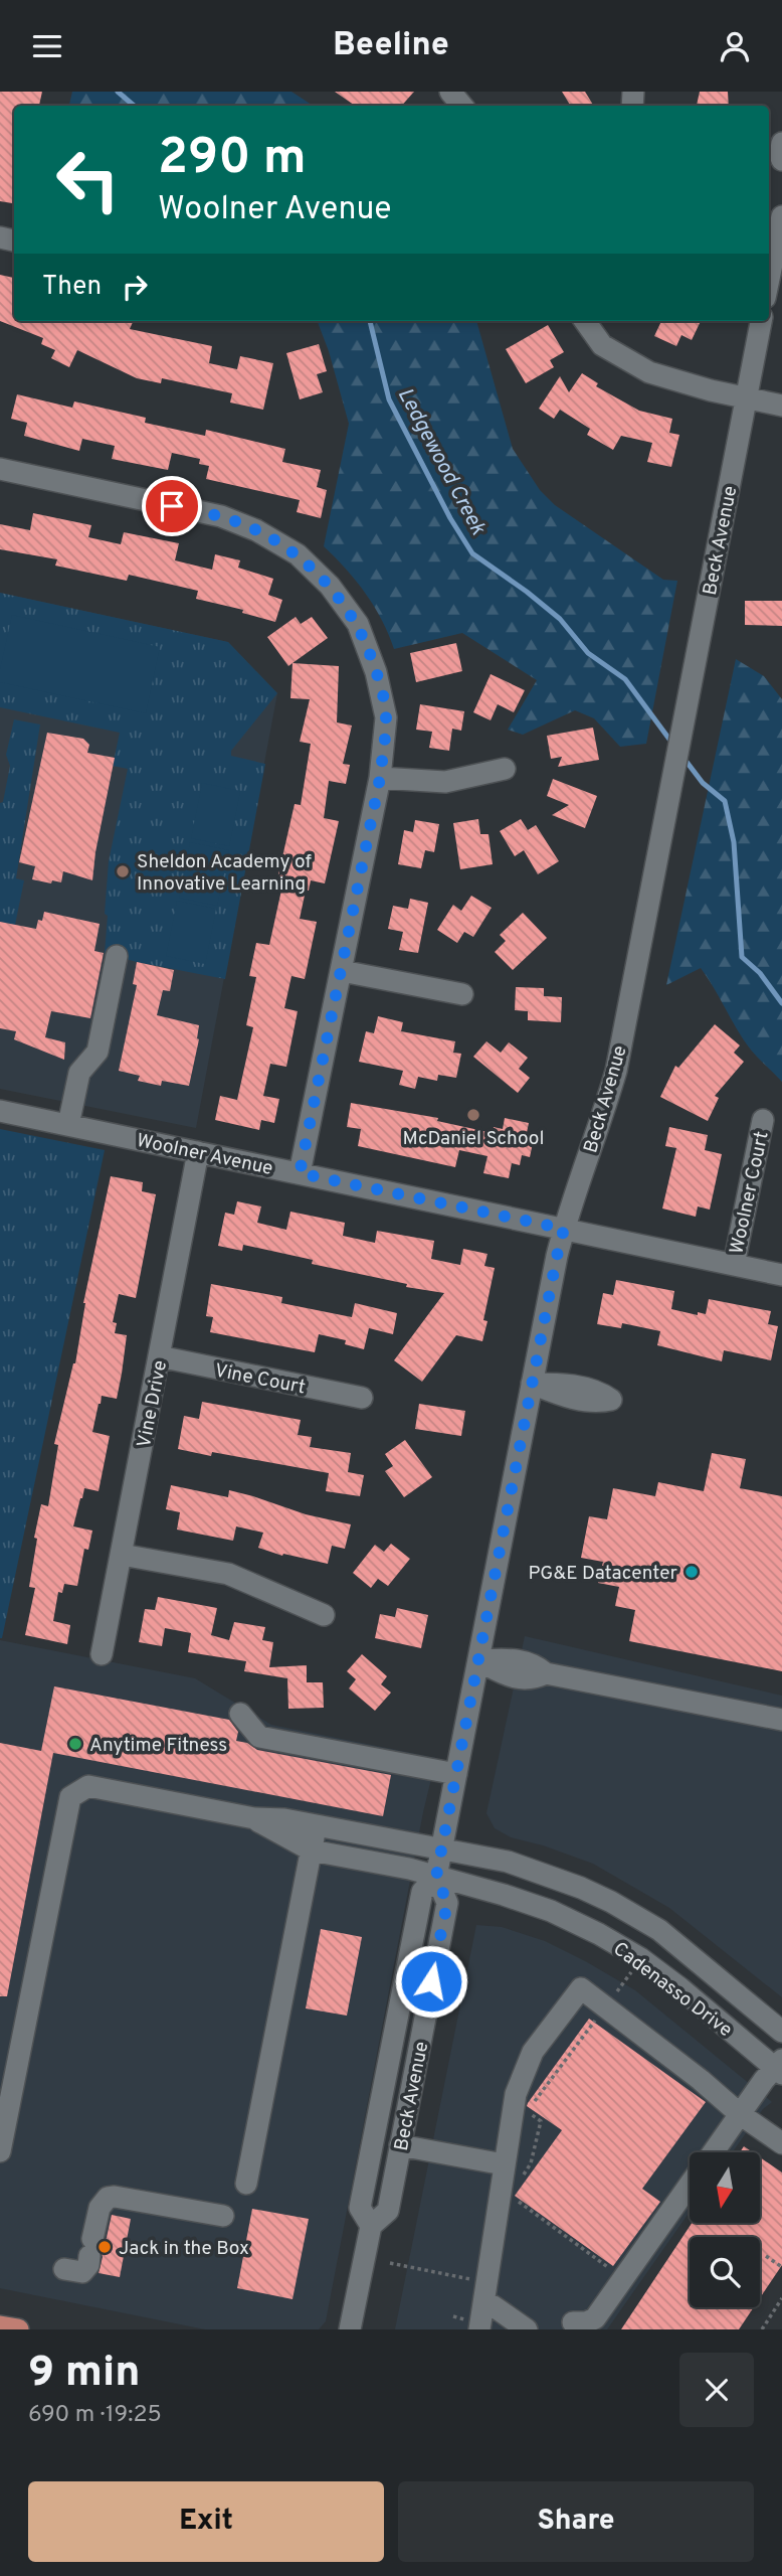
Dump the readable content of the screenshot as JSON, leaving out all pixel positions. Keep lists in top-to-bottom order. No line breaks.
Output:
{"streets":{"street":["Beck Avenue","Woolner Avenue","Woolner Court","Vine Court","Vine Drive","Cadenasso Drive"]},"crossings":[["Beck Avenue","Woolner Avenue"],["Beck Avenue","Cadenasso Drive"],["Woolner Avenue","Woolner Court"],["Woolner Avenue","Vine Drive"],["Vine Court","Vine Drive"]],"water":["Ledgewood Creek"],"places":["Sheldon Academy of Innovative Learning","McDaniel School","PG&E Datacenter","Anytime Fitness","Jack in the Box"],"north":"bottom","page":{"header":"Beeline","turn":["290 m","Woolner Avenue"],"then":"Then","heading":["9 min","690 m · 19:25"],"buttons":["Exit","Share"]}}
